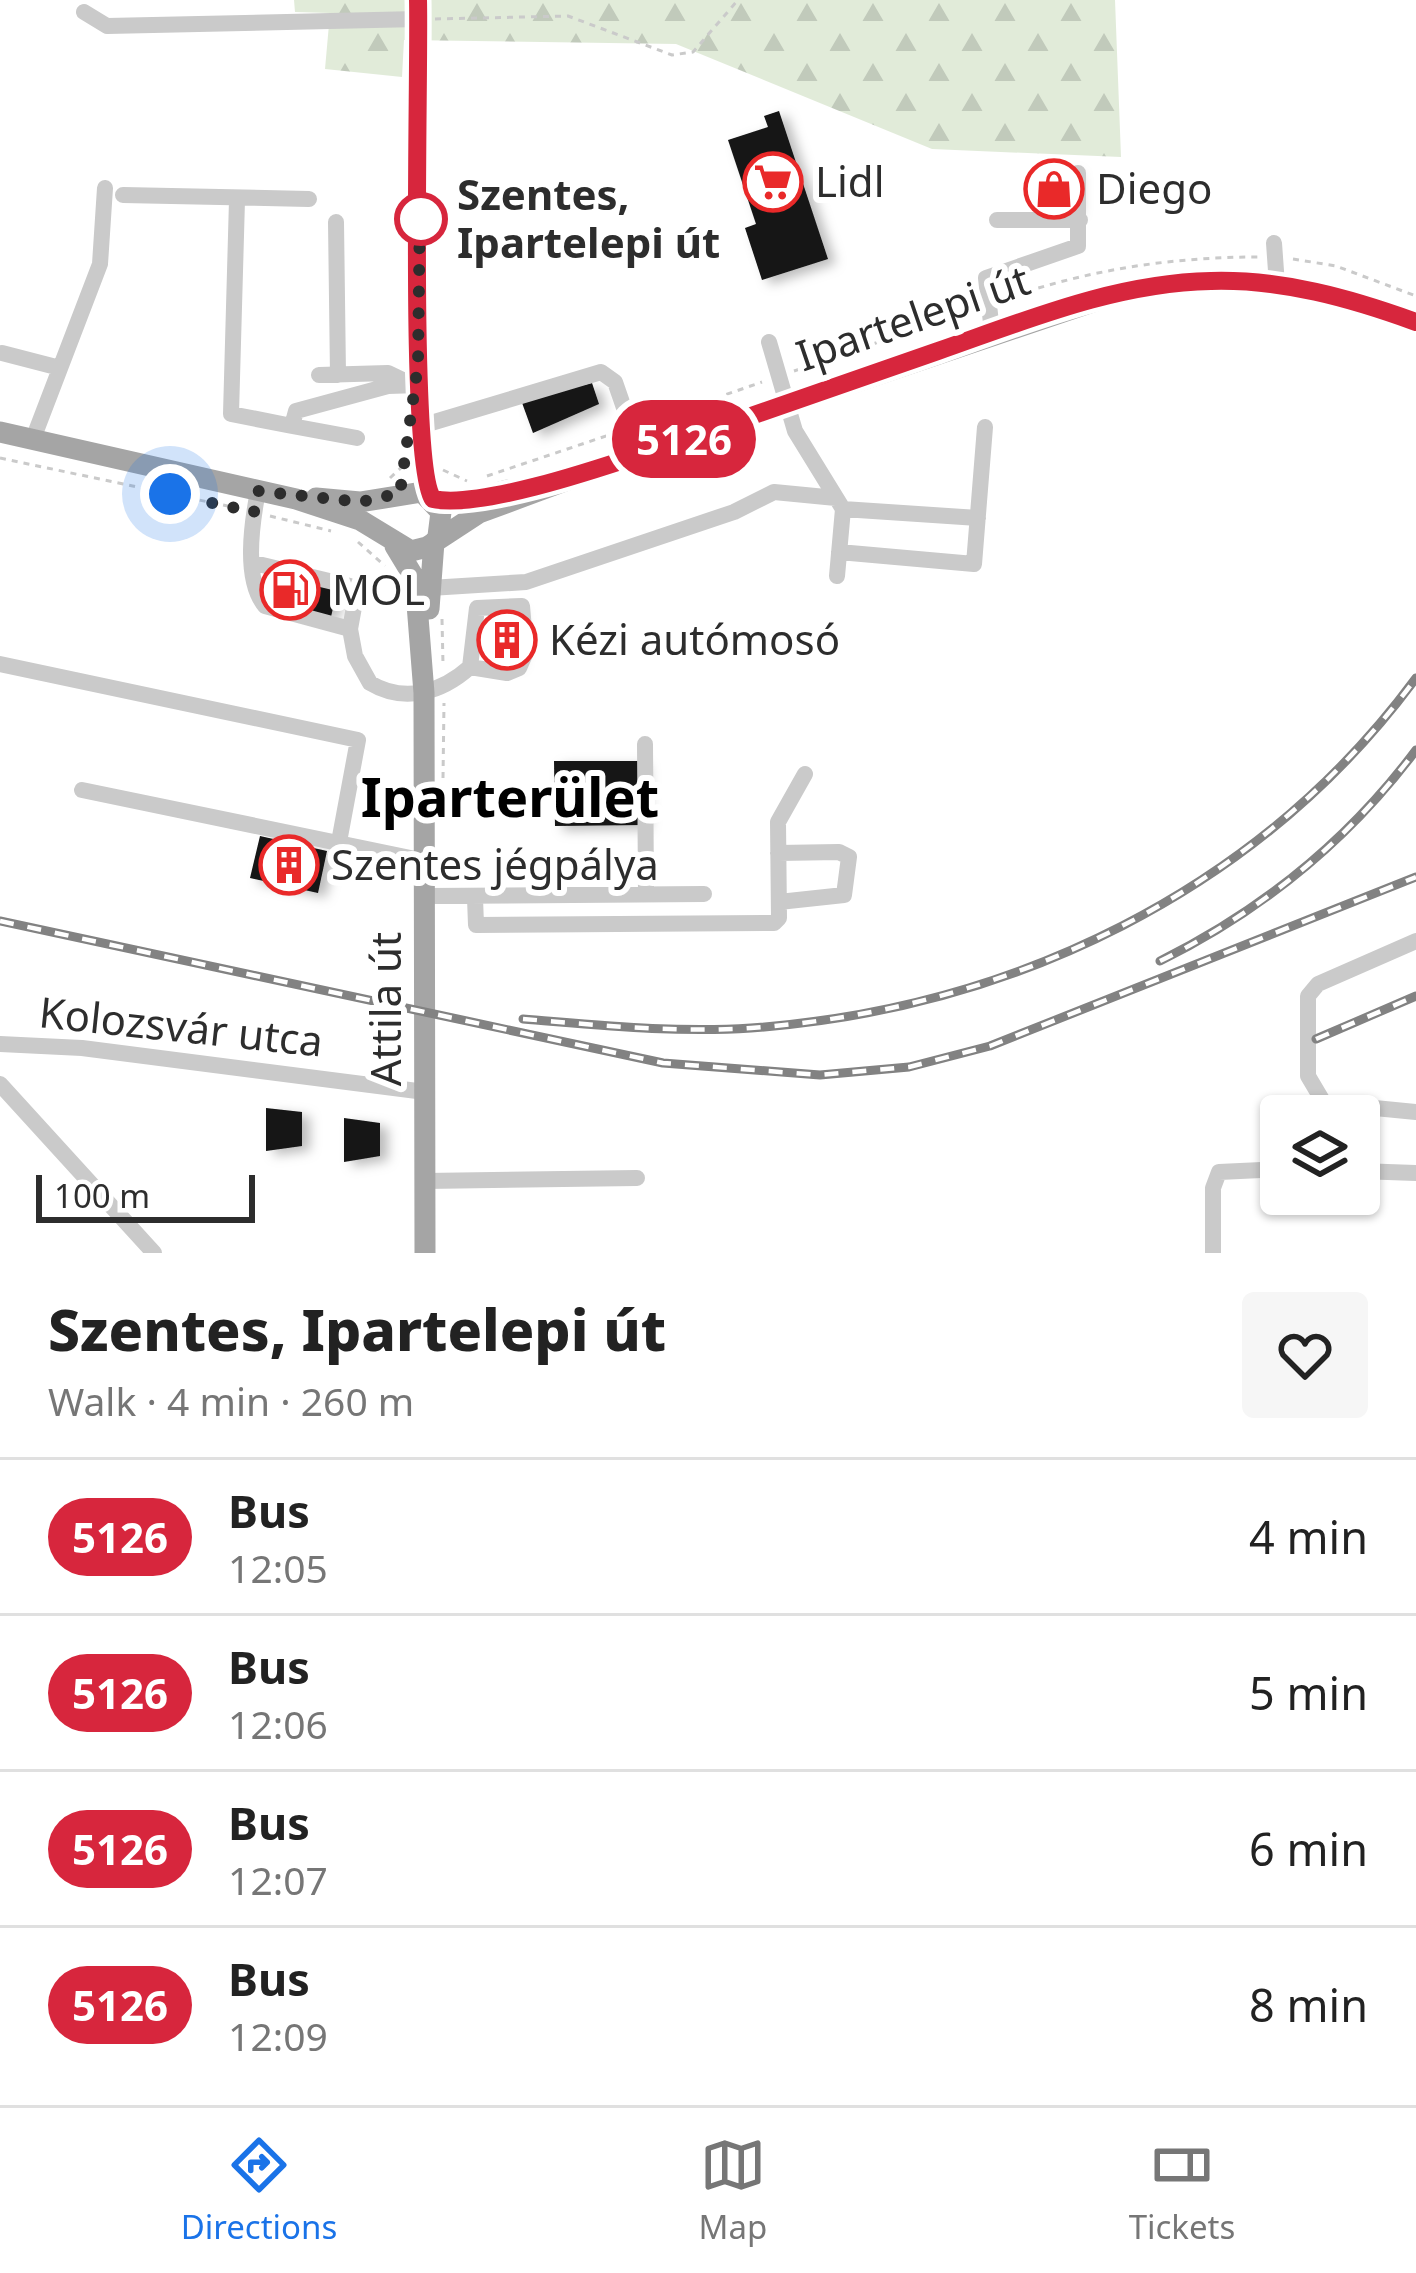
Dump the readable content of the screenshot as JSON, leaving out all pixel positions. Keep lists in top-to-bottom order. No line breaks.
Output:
{"streets":{"main road":["Ipartelepi út","Attila út"],"street":["Kolozsvár utca"]},"crossings":[["Attila út","Kolozsvár utca"]],"districts":["Iparterület"],"places":{"supermarket":["Lidl"],"shop":["Diego"],"other":["Szentes, Ipartelepi út"],"fuel station":["MOL"],"building":["Kézi autómosó","Szentes jégpálya"]},"lines":["bus line 5126"],"scale_bar":"100 m","page":{"on_map":"5126","scale":"100 m","heading":["Szentes, Ipartelepi út","Walk · 4 min · 260 m"],"list":[{"mark":"5126","name":"Bus","note":"12:05","value":"4 min"},{"mark":"5126","name":"Bus","note":"12:06","value":"5 min"},{"mark":"5126","name":"Bus","note":"12:07","value":"6 min"},{"mark":"5126","name":"Bus","note":"12:09","value":"8 min"}],"tabs":["Directions","Map","Tickets"]}}
